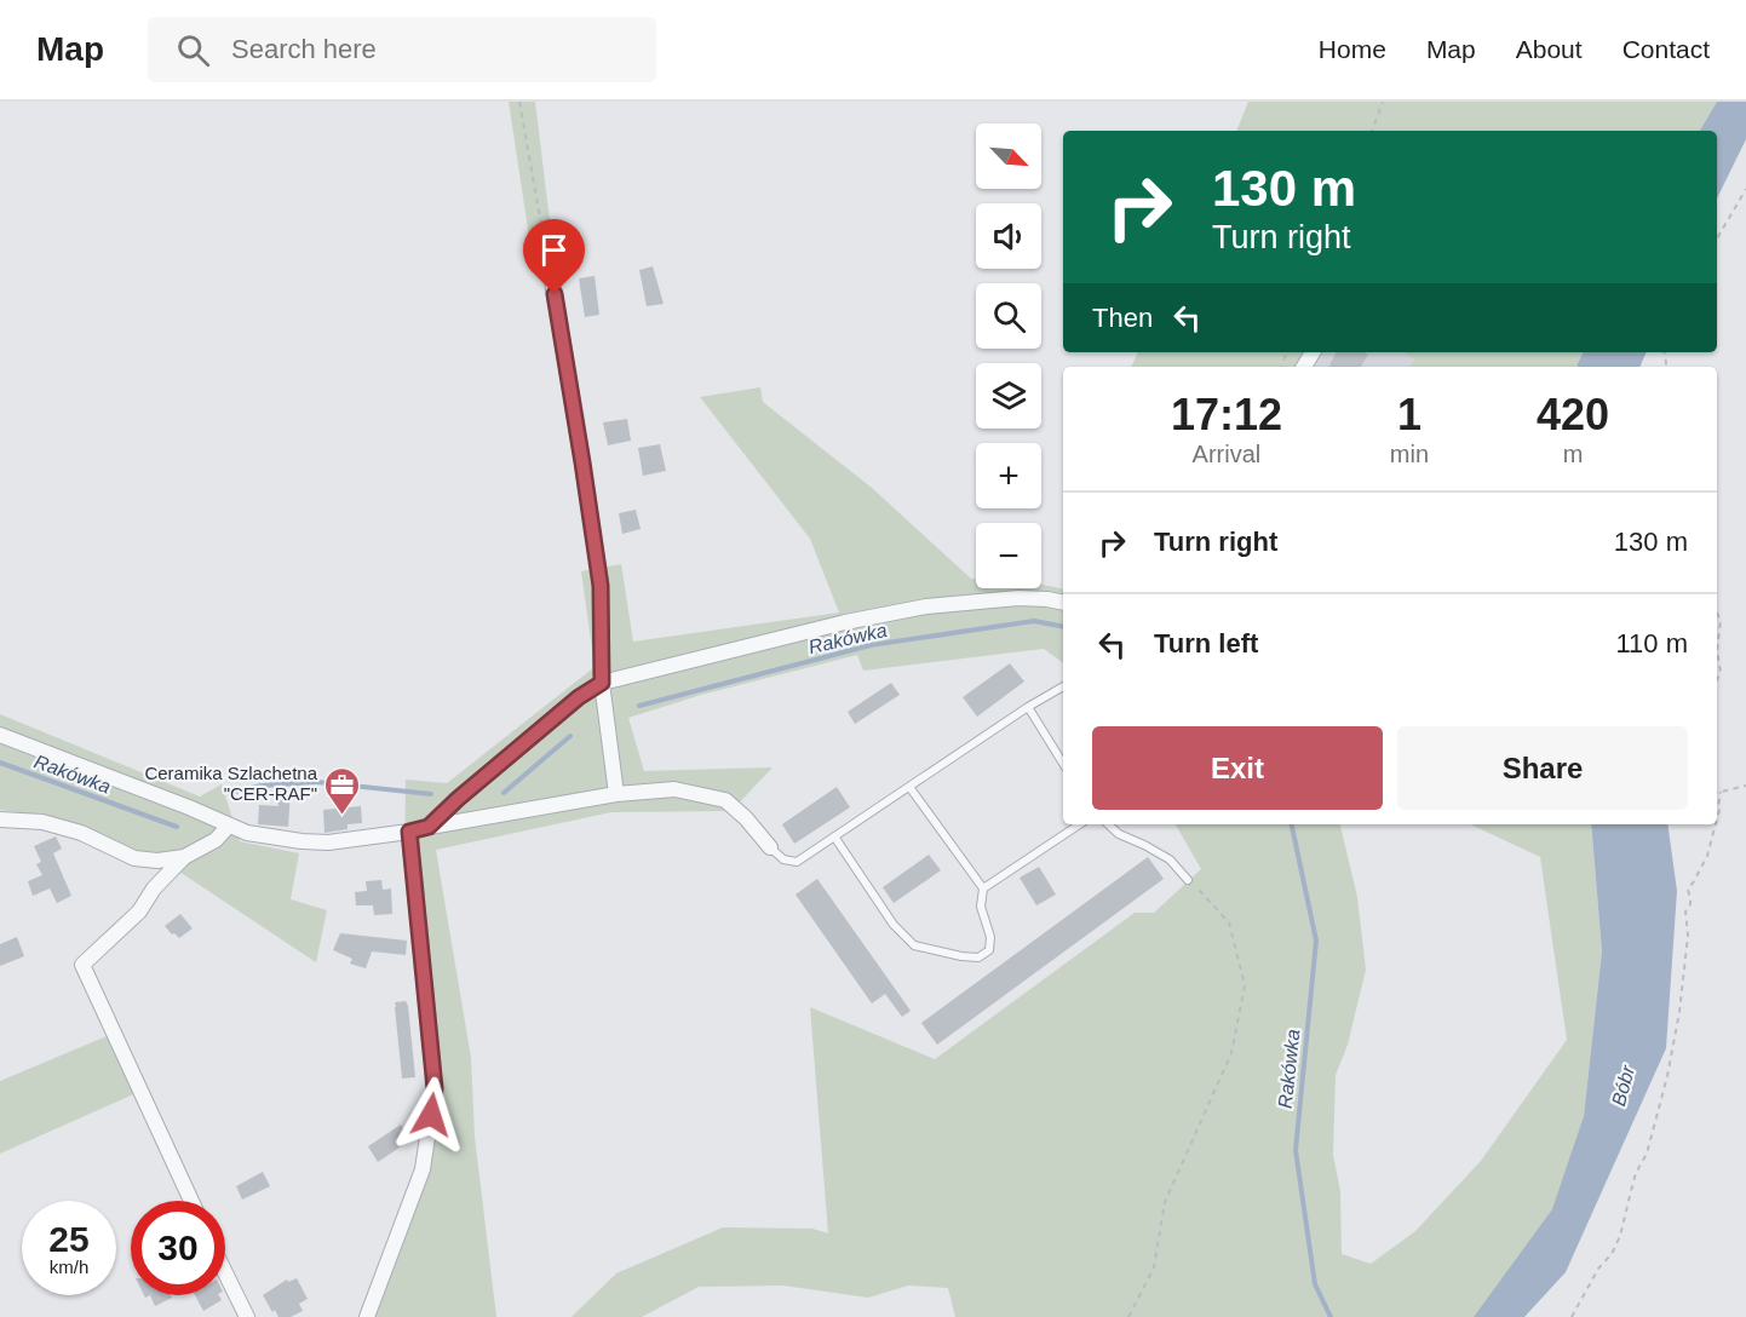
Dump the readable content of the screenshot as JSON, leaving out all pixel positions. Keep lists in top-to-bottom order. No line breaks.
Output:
{"water":["Rakówka","Bóbr"],"places":{"office":["Ceramika Szlachetna \"CER-RAF\""]},"north":"bottom right","page":{"header":"Map","search":"Search here","nav":["Home","Map","About","Contact"],"map_buttons":["+","−"],"turn":["130 m","Turn right"],"then":"Then","eta":["17:12","Arrival","1","min","420","m"],"list":[{"name":"Turn right","value":"130 m"},{"name":"Turn left","value":"110 m"}],"buttons":["Exit","Share"],"speed":"25 km/h","limit":"30"}}
